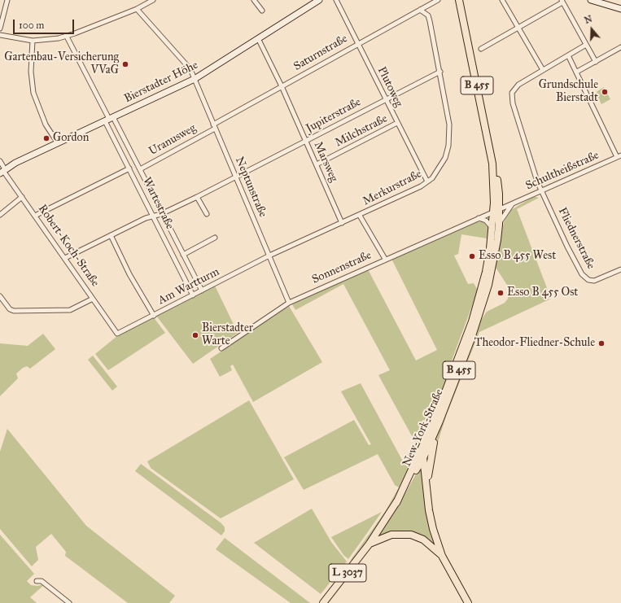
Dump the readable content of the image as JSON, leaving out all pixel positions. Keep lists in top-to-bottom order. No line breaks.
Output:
{"streets":{"main road":["Bierstadter Höhe","B 455","New-York-Straße","L 3037"],"street":["Saturnstraße","Plutoweg","Jupiterstraße","Milchstraße","Uranusweg","Marsweg","Schultheißstraße","Neptunstraße","Merkurstraße","Wartestraße","Fliednerstraße","Robert-Koch-Straße","Sonnenstraße","Am Wartturm"]},"crossings":[["Saturnstraße","Plutoweg"],["Saturnstraße","Uranusweg"],["Saturnstraße","Marsweg"],["Saturnstraße","Neptunstraße"],["Saturnstraße","Merkurstraße"],["Bierstadter Höhe","Marsweg"],["Bierstadter Höhe","Neptunstraße"],["Bierstadter Höhe","Wartestraße"],["Bierstadter Höhe","Robert-Koch-Straße"],["B 455","Schultheißstraße"],["B 455","Sonnenstraße"],["B 455","New-York-Straße"],["B 455","L 3037"],["Plutoweg","Jupiterstraße"],["Plutoweg","Milchstraße"],["Plutoweg","Merkurstraße"],["Jupiterstraße","Marsweg"],["Jupiterstraße","Neptunstraße"],["Jupiterstraße","Merkurstraße"],["Jupiterstraße","Wartestraße"],["Jupiterstraße","Robert-Koch-Straße"],["Milchstraße","Marsweg"],["Uranusweg","Neptunstraße"],["Uranusweg","Wartestraße"],["Marsweg","Merkurstraße"],["Schultheißstraße","Fliednerstraße"],["Schultheißstraße","Sonnenstraße"],["Neptunstraße","Merkurstraße"],["Neptunstraße","Sonnenstraße"],["Neptunstraße","Am Wartturm"],["Merkurstraße","Am Wartturm"],["Wartestraße","Am Wartturm"],["Robert-Koch-Straße","Am Wartturm"],["New-York-Straße","L 3037"]],"places":["Gartenbau-Versicherung VVaG","Grundschule Bierstadt","Gordon","Esso B 455 West","Esso B 455 Ost","Bierstadter Warte","Theodor-Fliedner-Schule"],"scale_bar":"100 m","north":"top"}
